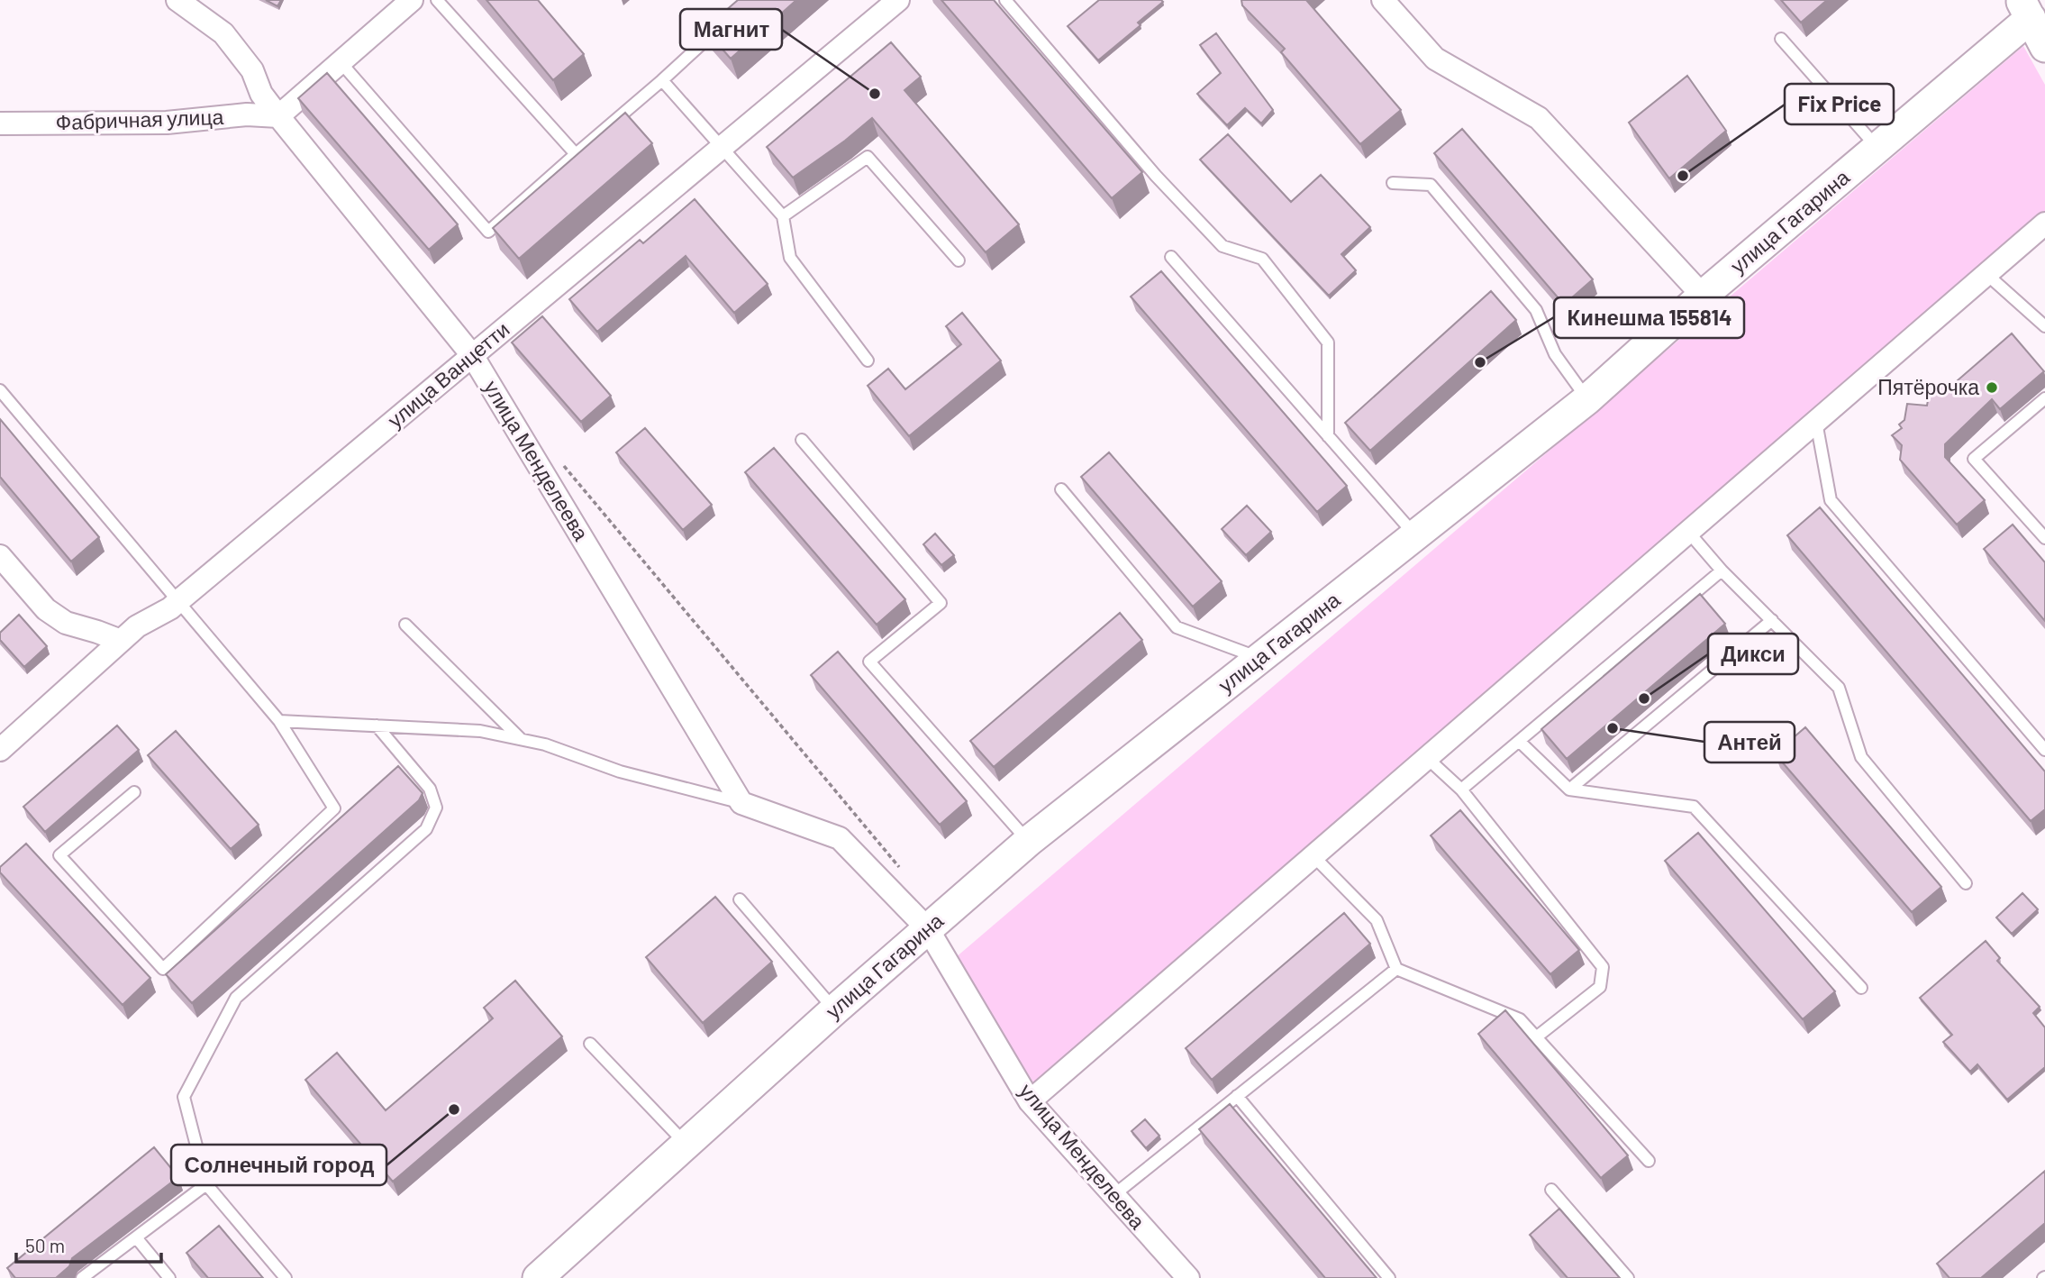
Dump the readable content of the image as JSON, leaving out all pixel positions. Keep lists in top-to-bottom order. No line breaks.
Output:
{"streets":{"street":["Фабричная улица","улица Гагарина","улица Ванцетти","улица Менделеева"]},"crossings":[["Фабричная улица","улица Менделеева"],["улица Гагарина","улица Менделеева"],["улица Ванцетти","улица Менделеева"]],"places":["Магнит","Fix Price","Кинешма 155814","Пятёрочка","Дикси","Антей","Солнечный город"],"scale_bar":"50 m"}
